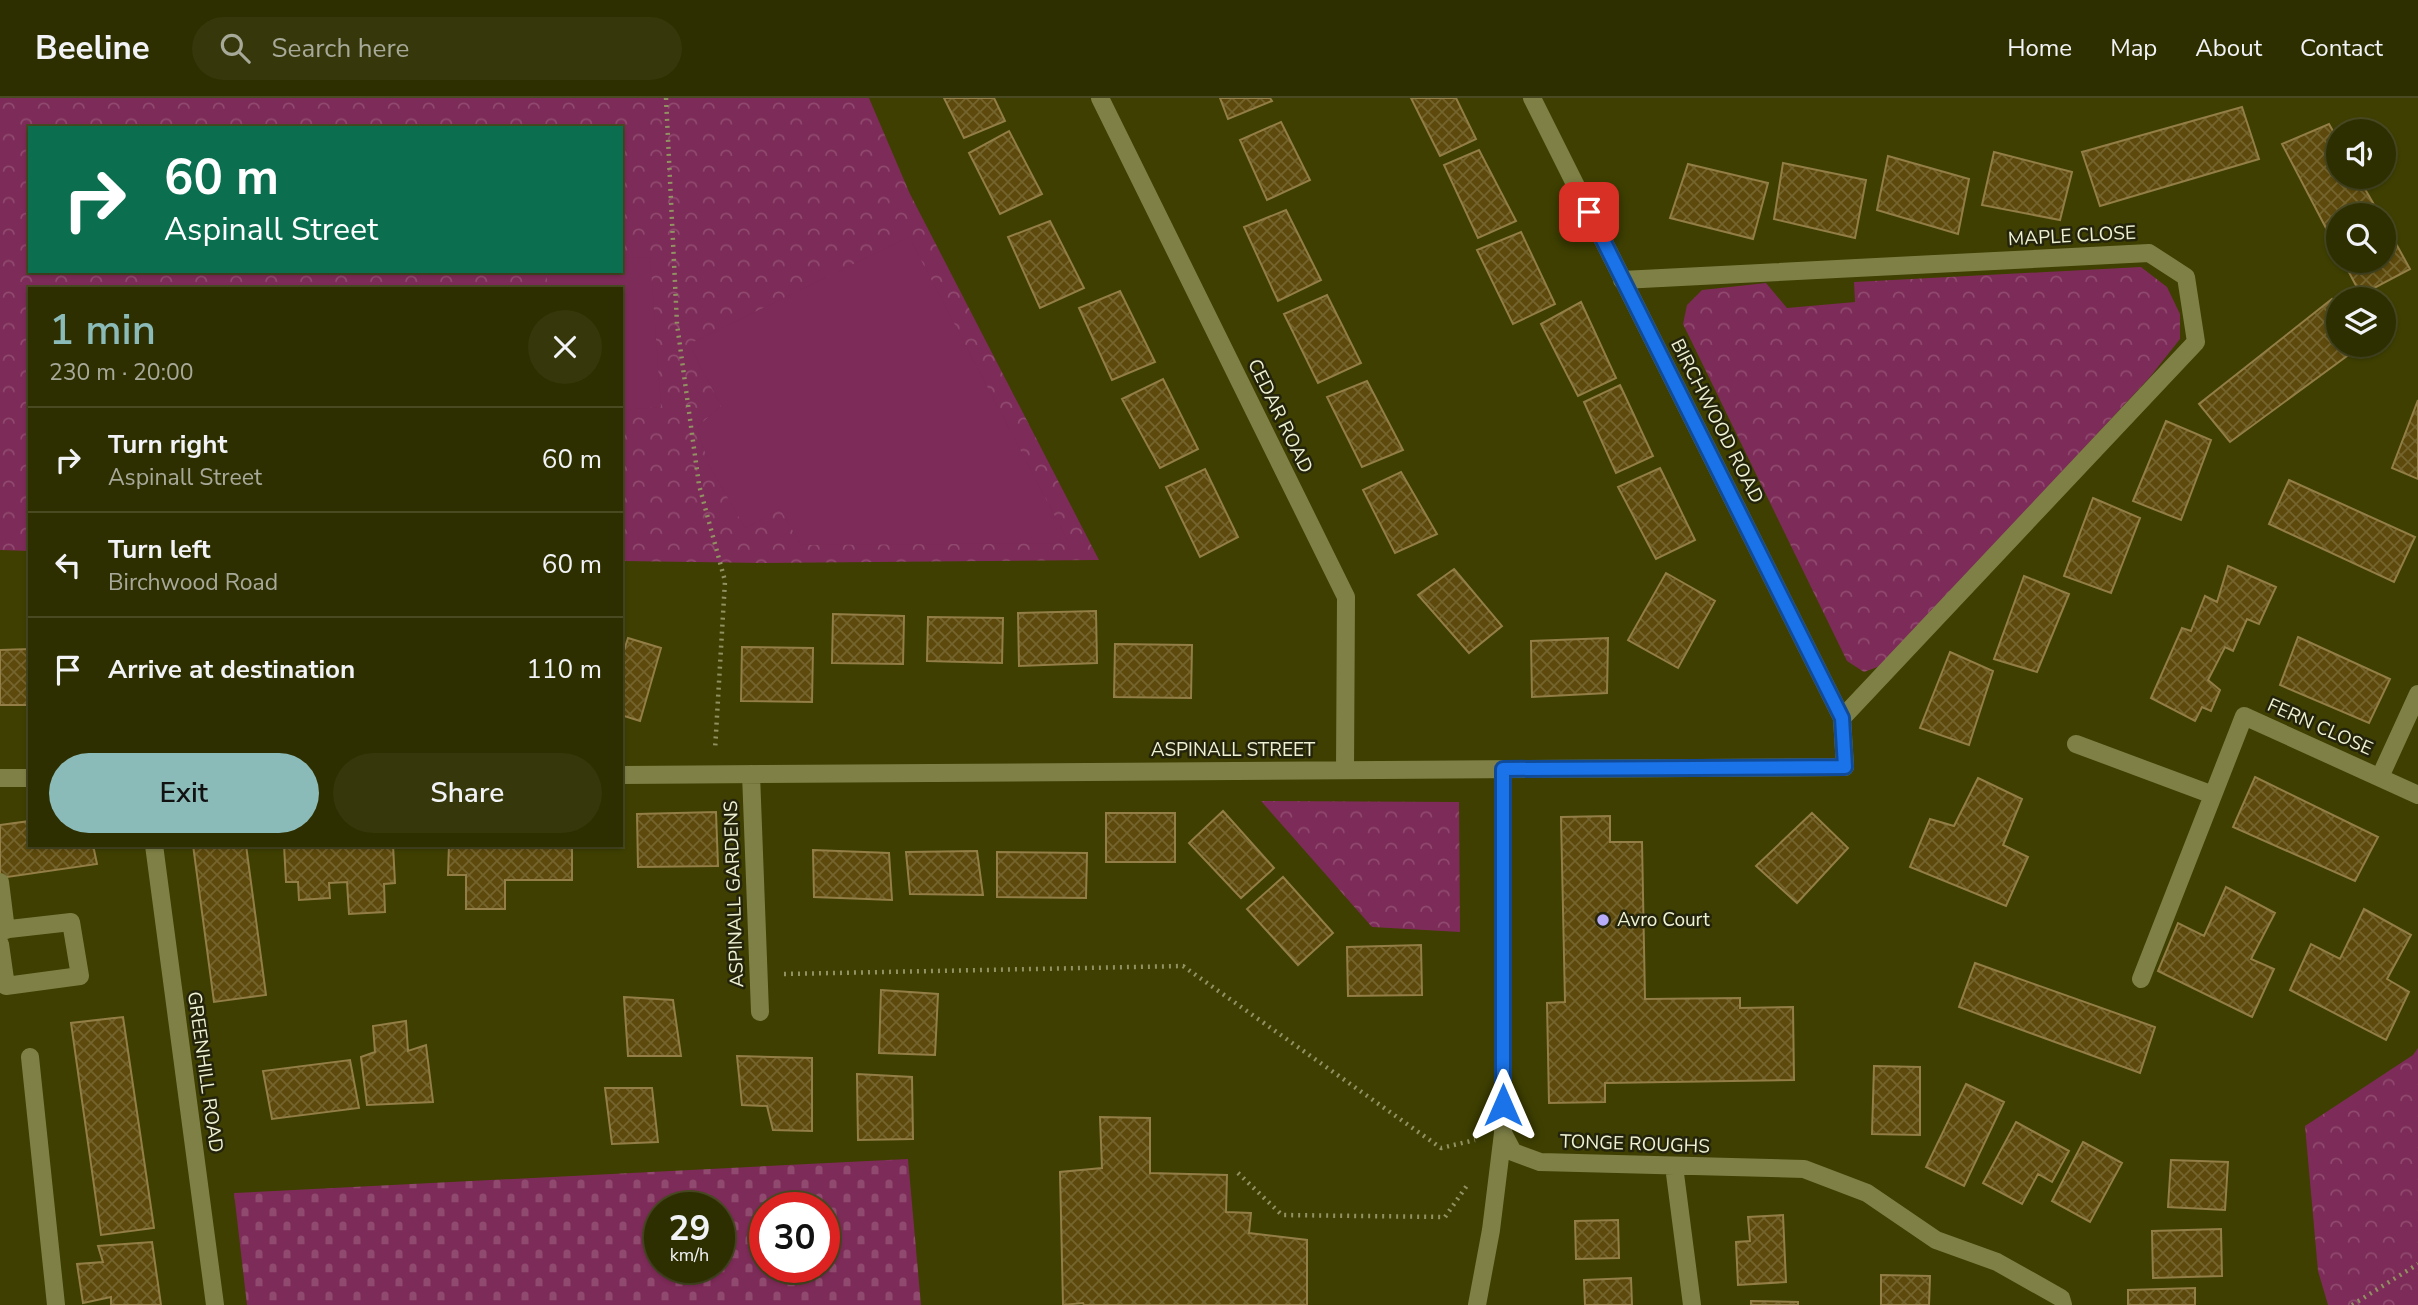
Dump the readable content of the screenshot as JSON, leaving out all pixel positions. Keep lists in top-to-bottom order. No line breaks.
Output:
{"streets":{"street":["MAPLE CLOSE","CEDAR ROAD","BIRCHWOOD ROAD","FERN CLOSE","ASPINALL STREET","ASPINALL GARDENS","GREENHILL ROAD","TONGE ROUGHS"]},"crossings":[["MAPLE CLOSE","BIRCHWOOD ROAD"],["CEDAR ROAD","ASPINALL STREET"],["BIRCHWOOD ROAD","ASPINALL STREET"],["ASPINALL STREET","ASPINALL GARDENS"]],"places":["Avro Court"],"page":{"header":"Beeline","search":"Search here","nav":["Home","Map","About","Contact"],"turn":["60 m","Aspinall Street"],"heading":["1 min","230 m · 20:00"],"list":[{"name":"Turn right","note":"Aspinall Street","value":"60 m"},{"name":"Turn left","note":"Birchwood Road","value":"60 m"},{"name":"Arrive at destination","value":"110 m"}],"buttons":["Exit","Share"],"speed":"29 km/h","limit":"30"}}
